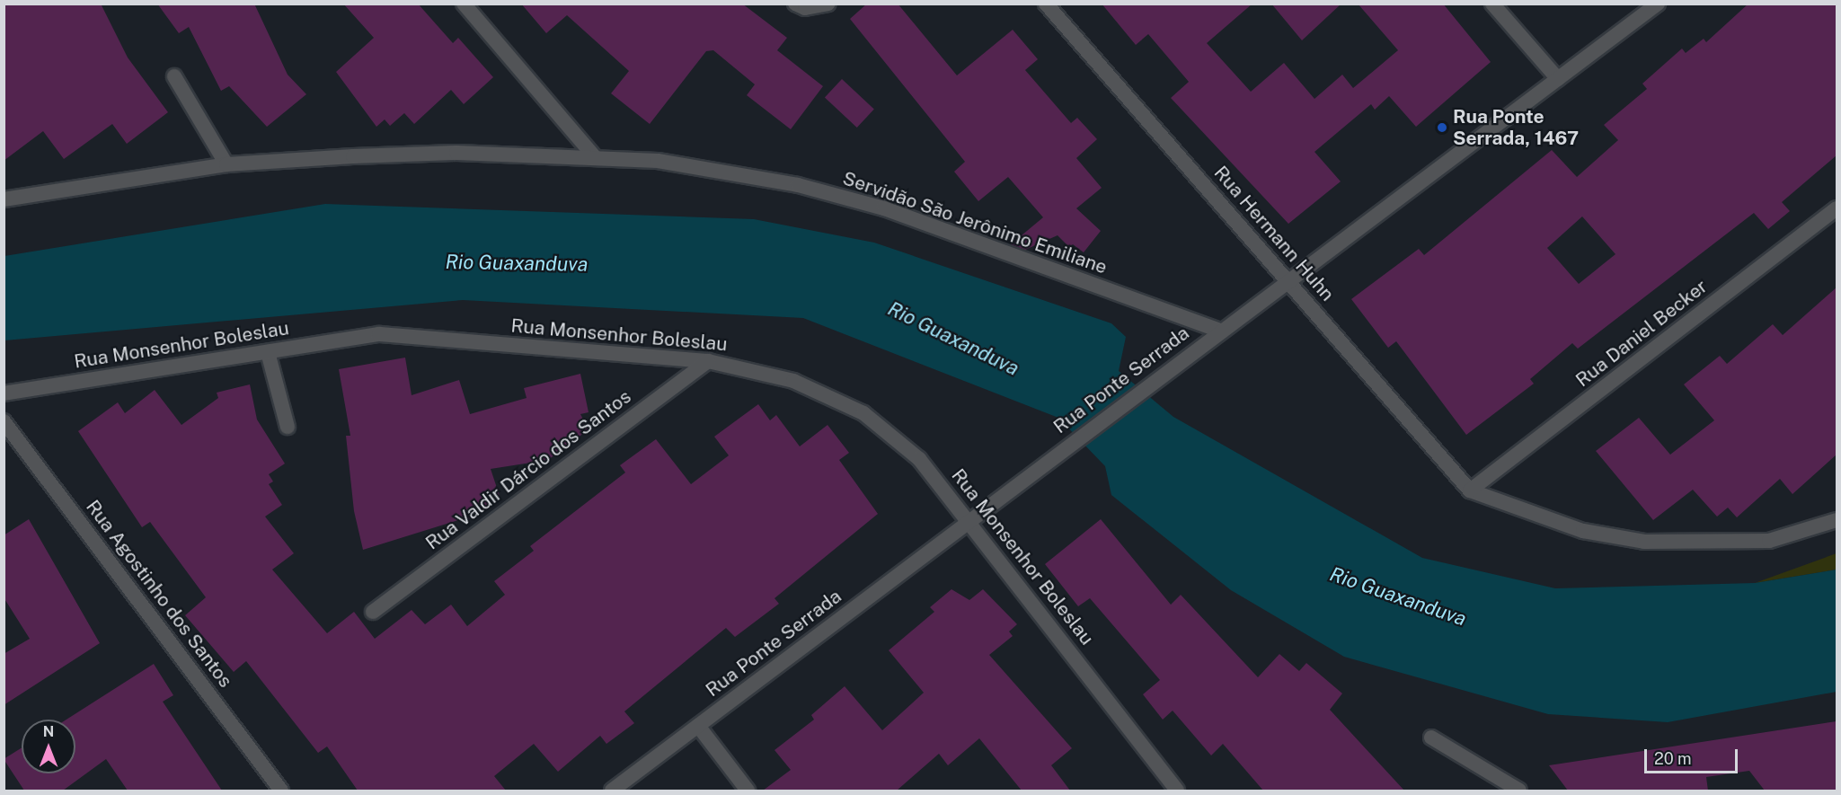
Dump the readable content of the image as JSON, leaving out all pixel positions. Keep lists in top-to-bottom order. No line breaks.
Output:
{"streets":{"street":["Servidão São Jerônimo Emiliane","Rua Hermann Huhn","Rua Daniel Becker","Rua Monsenhor Boleslau","Rua Ponte Serrada","Rua Valdir Dárcio dos Santos","Rua Agostinho dos Santos"]},"crossings":[["Servidão São Jerônimo Emiliane","Rua Ponte Serrada"],["Rua Hermann Huhn","Rua Daniel Becker"],["Rua Hermann Huhn","Rua Ponte Serrada"],["Rua Monsenhor Boleslau","Rua Ponte Serrada"],["Rua Monsenhor Boleslau","Rua Valdir Dárcio dos Santos"]],"water":["Rio Guaxanduva"],"places":["Rua Ponte Serrada, 1467"],"scale_bar":"20 m","north":"top"}
